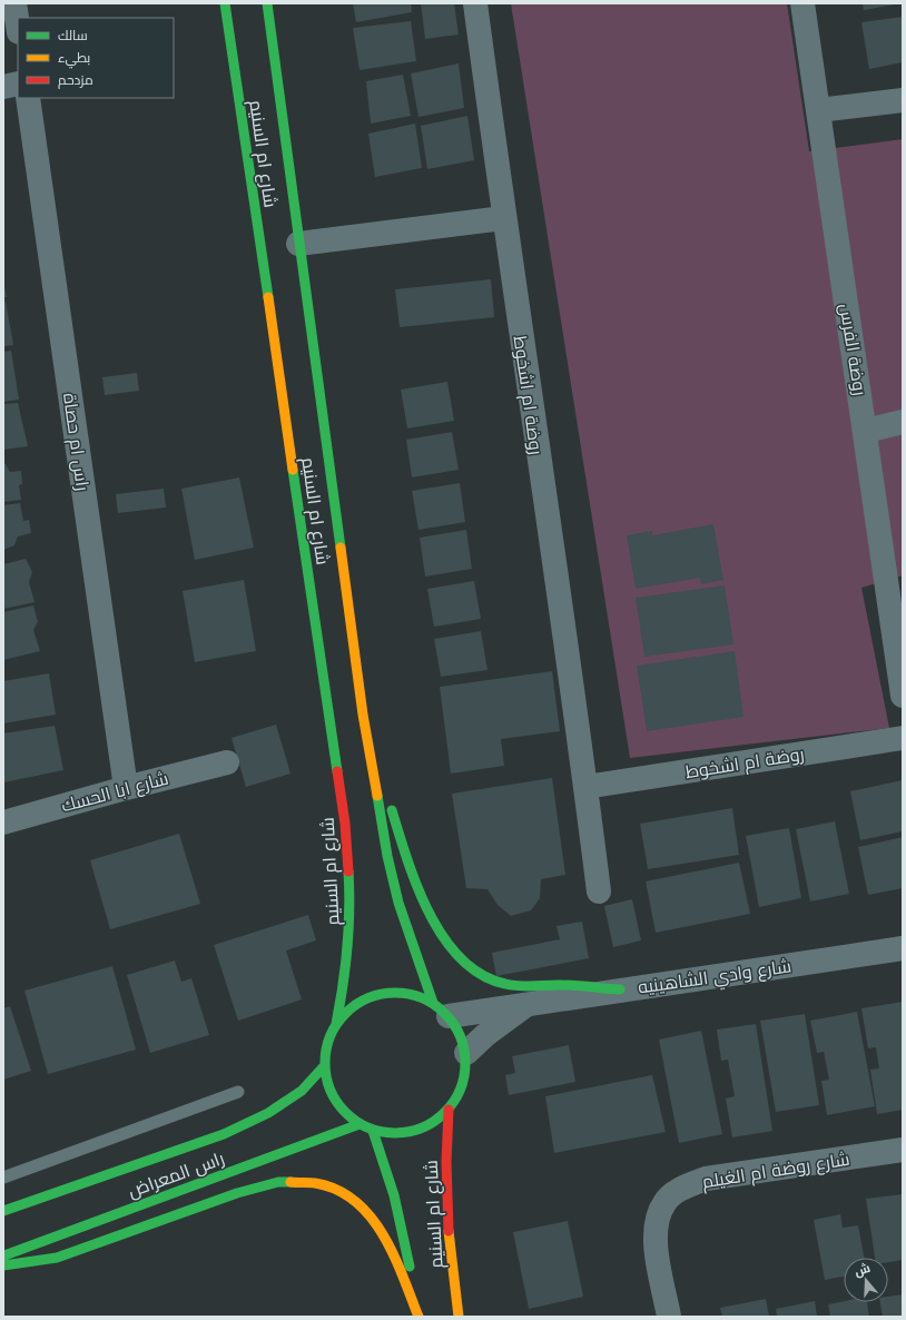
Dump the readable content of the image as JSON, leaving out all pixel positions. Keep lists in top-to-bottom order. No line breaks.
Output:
{"streets":{"main road":["شارع ام السنيم","راس المعراض"],"street":["روضة الفرس","روضة ام اشخوط","راس ام حصاة","شارع ابا الحسك","شارع وادي الشاهينيه","شارع روضة ام الغيلم"]},"crossings":[["شارع ام السنيم","شارع وادي الشاهينيه"],["شارع ام السنيم","راس المعراض"],["راس ام حصاة","شارع ابا الحسك"],["شارع وادي الشاهينيه","راس المعراض"]],"legend":["سالك","بطيء","مزدحم"],"north":"top"}
